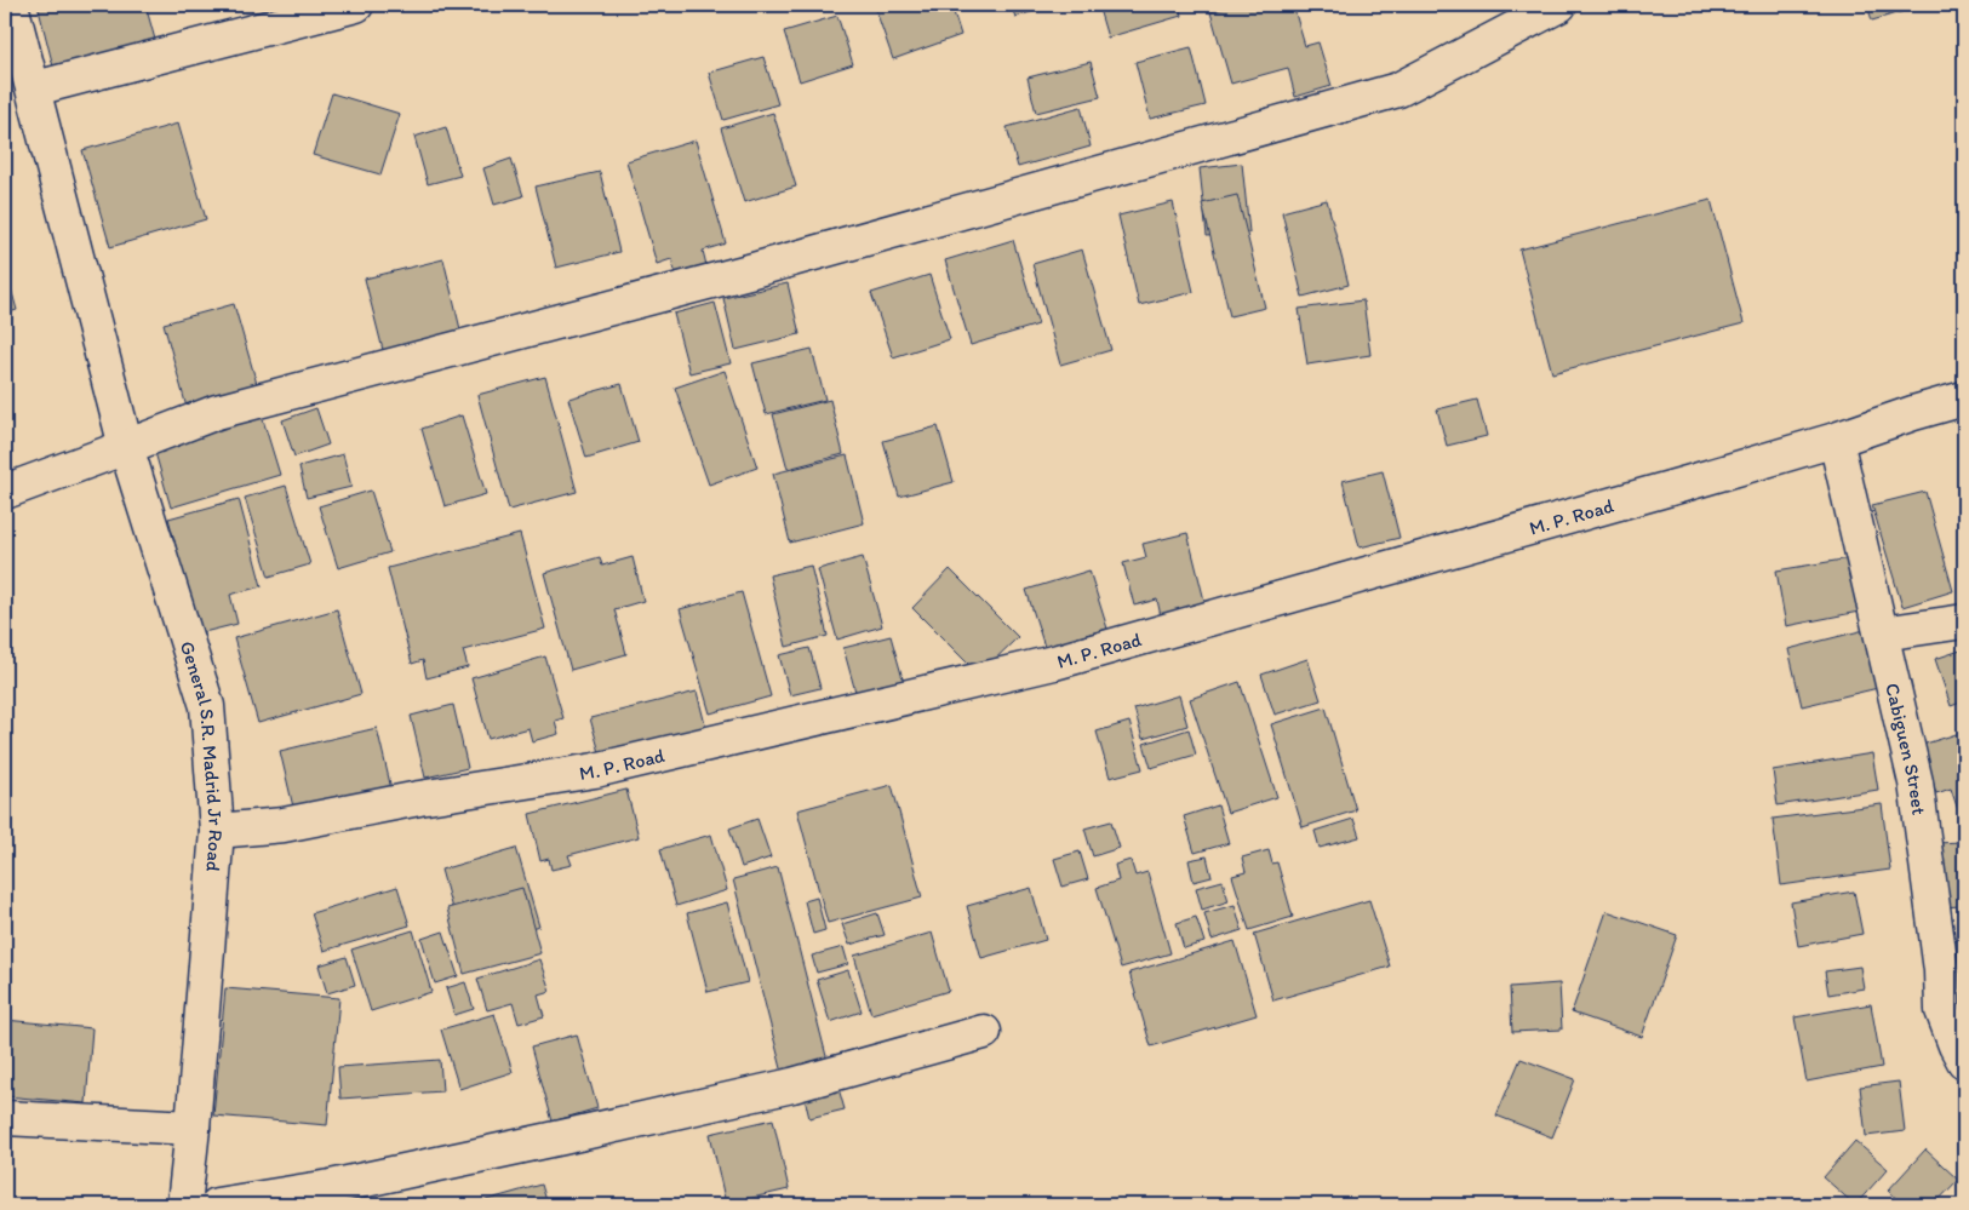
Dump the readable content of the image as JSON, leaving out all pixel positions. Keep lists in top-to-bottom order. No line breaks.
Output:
{"streets":{"street":["M. P. Road","Cabiguen Street","General S.R. Madrid Jr Road"]},"crossings":[["M. P. Road","Cabiguen Street"],["M. P. Road","General S.R. Madrid Jr Road"]]}
